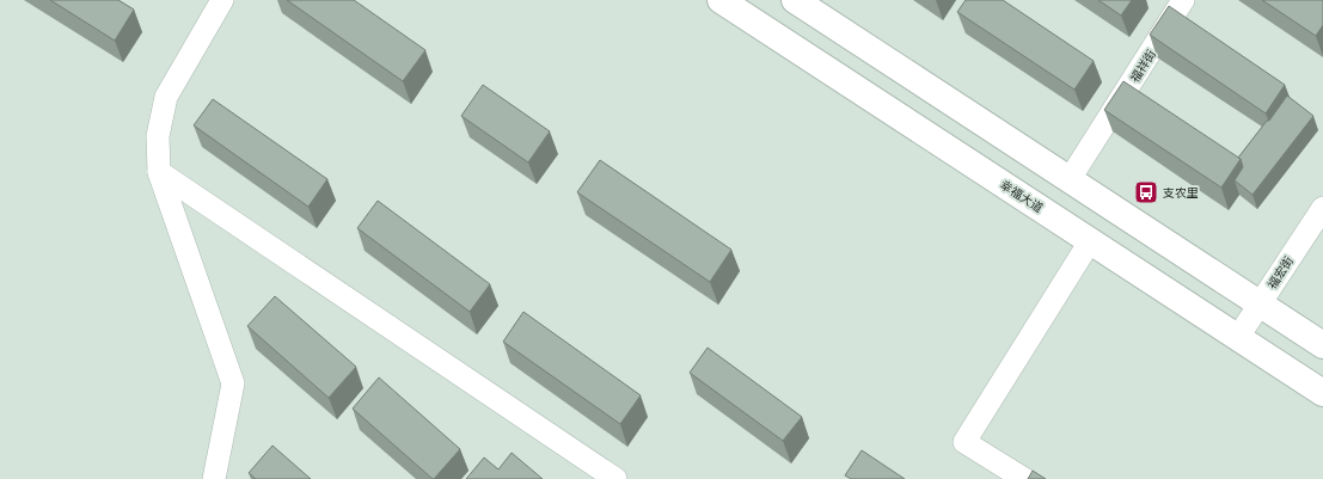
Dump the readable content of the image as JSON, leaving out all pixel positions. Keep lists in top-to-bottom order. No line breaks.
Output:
{"streets":{"main road":["幸福大道"],"street":["福祥街","福宏街"]},"crossings":[["幸福大道","福宏街"]],"places":{"bus stop":["支农里"]}}
